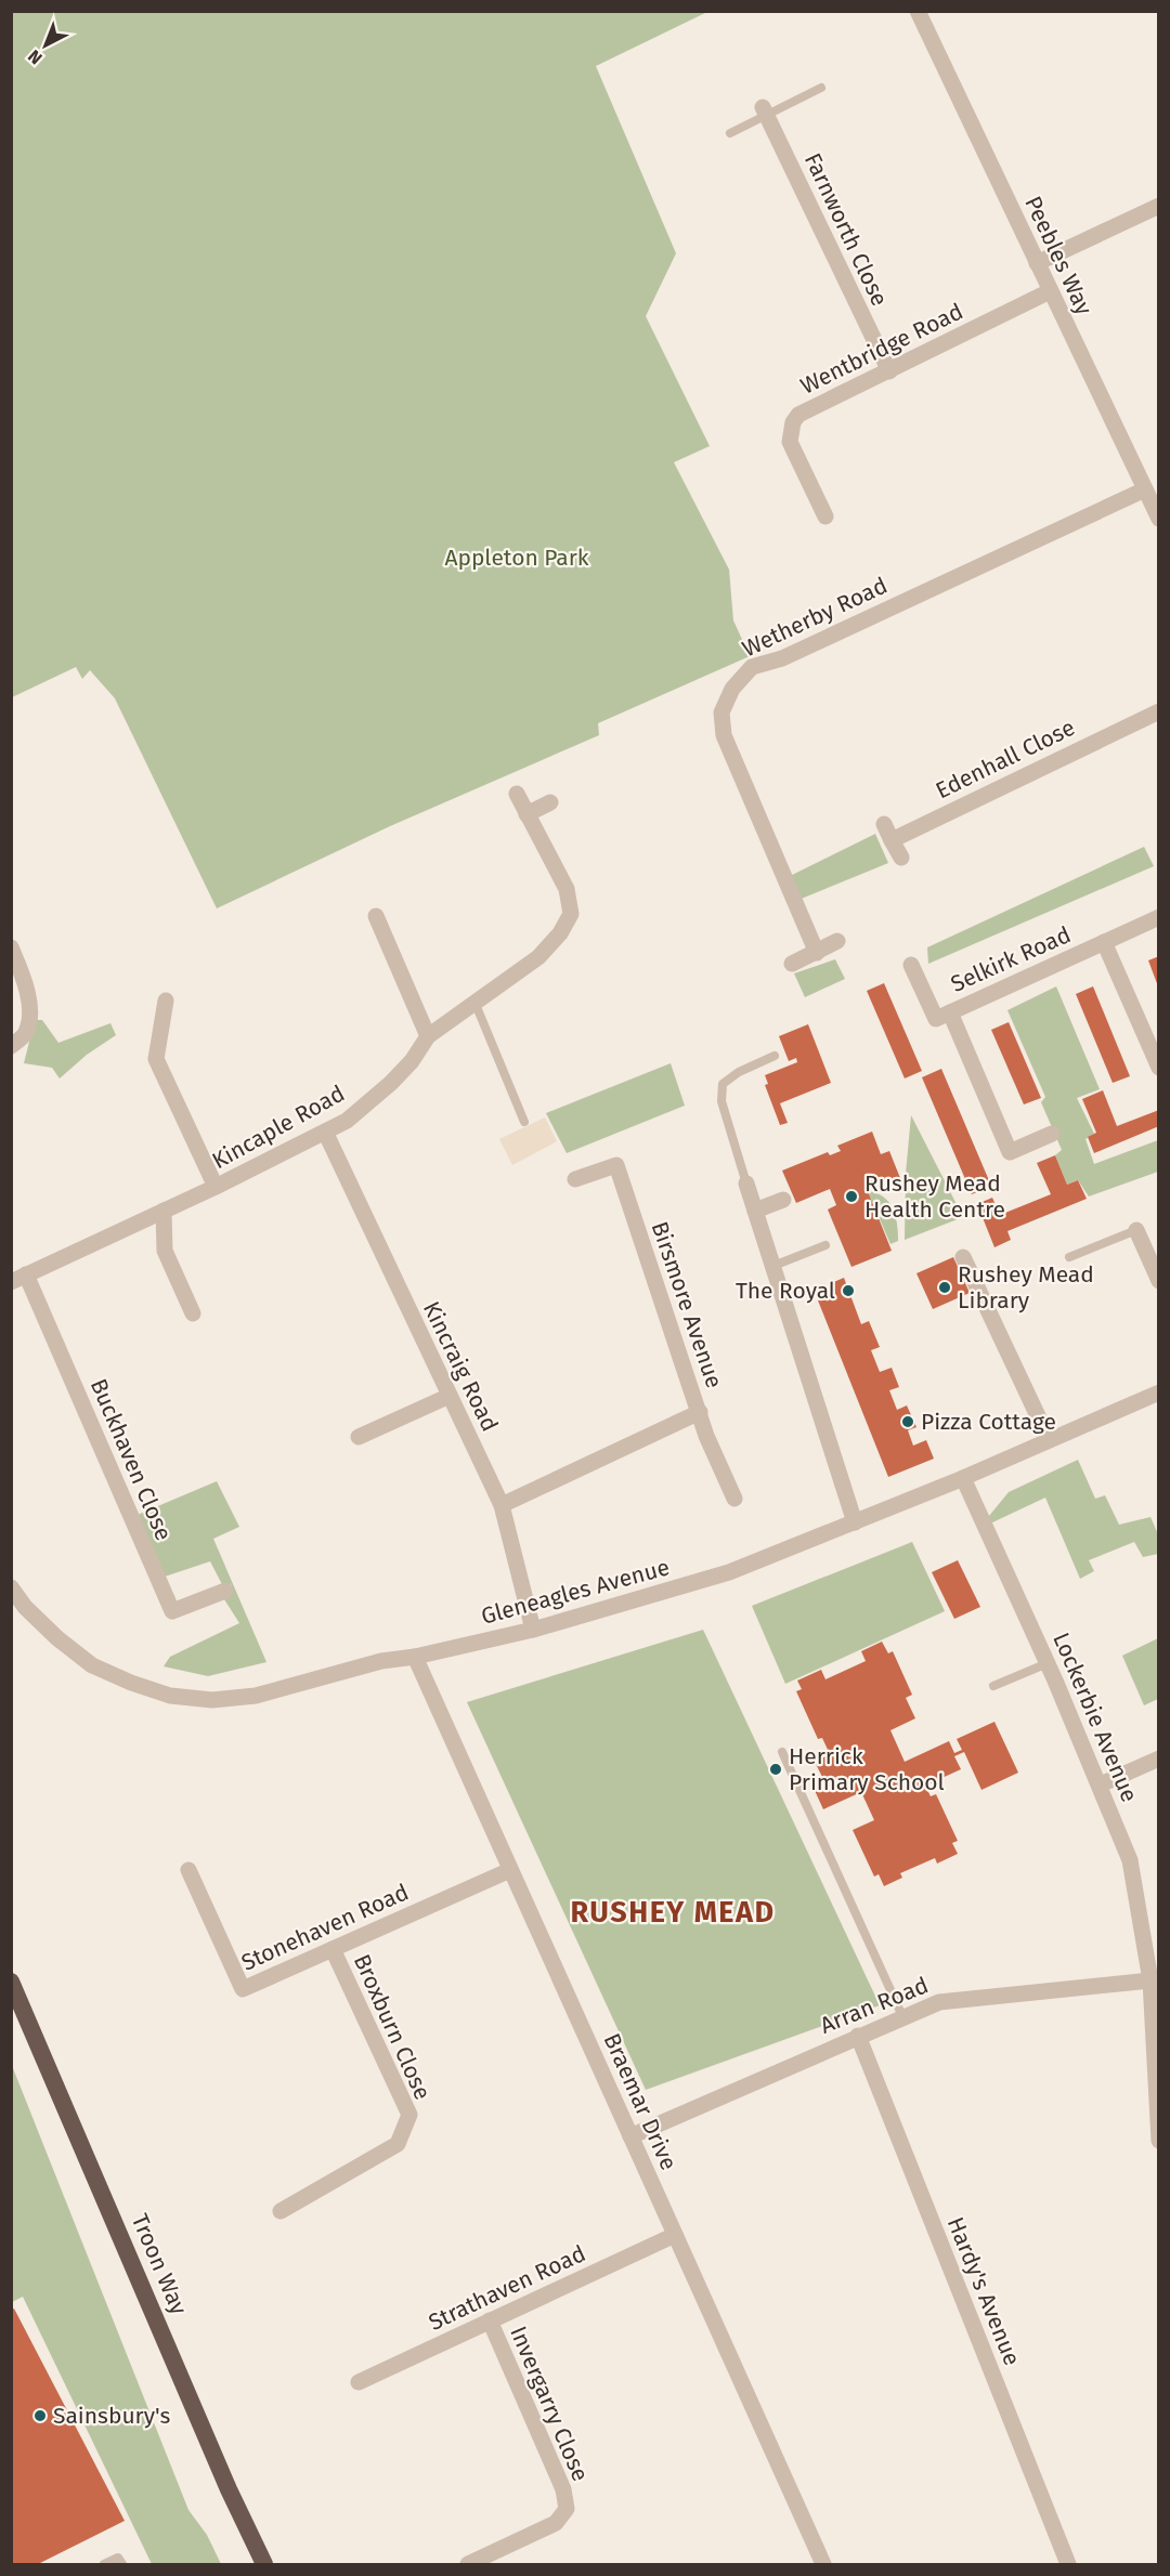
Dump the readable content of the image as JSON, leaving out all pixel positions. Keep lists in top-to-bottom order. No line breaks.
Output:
{"streets":{"highway":["Troon Way"],"street":["Farnworth Close","Peebles Way","Wentbridge Road","Wetherby Road","Edenhall Close","Selkirk Road","Kincaple Road","Birsmore Avenue","Kincraig Road","Buckhaven Close","Gleneagles Avenue","Lockerbie Avenue","Stonehaven Road","Arran Road","Broxburn Close","Braemar Drive","Strathaven Road","Hardy's Avenue","Invergarry Close"]},"crossings":[["Farnworth Close","Wentbridge Road"],["Peebles Way","Wentbridge Road"],["Peebles Way","Wetherby Road"],["Kincaple Road","Kincraig Road"],["Kincaple Road","Buckhaven Close"],["Kincraig Road","Gleneagles Avenue"],["Gleneagles Avenue","Lockerbie Avenue"],["Gleneagles Avenue","Braemar Drive"],["Lockerbie Avenue","Arran Road"],["Stonehaven Road","Broxburn Close"],["Stonehaven Road","Braemar Drive"],["Arran Road","Braemar Drive"],["Arran Road","Hardy's Avenue"],["Braemar Drive","Strathaven Road"],["Strathaven Road","Invergarry Close"]],"districts":["RUSHEY MEAD"],"parks":["Appleton Park"],"places":["Rushey Mead Health Centre","Rushey Mead Library","The Royal","Pizza Cottage","Herrick Primary School","Sainsbury's"],"north":"bottom left"}
